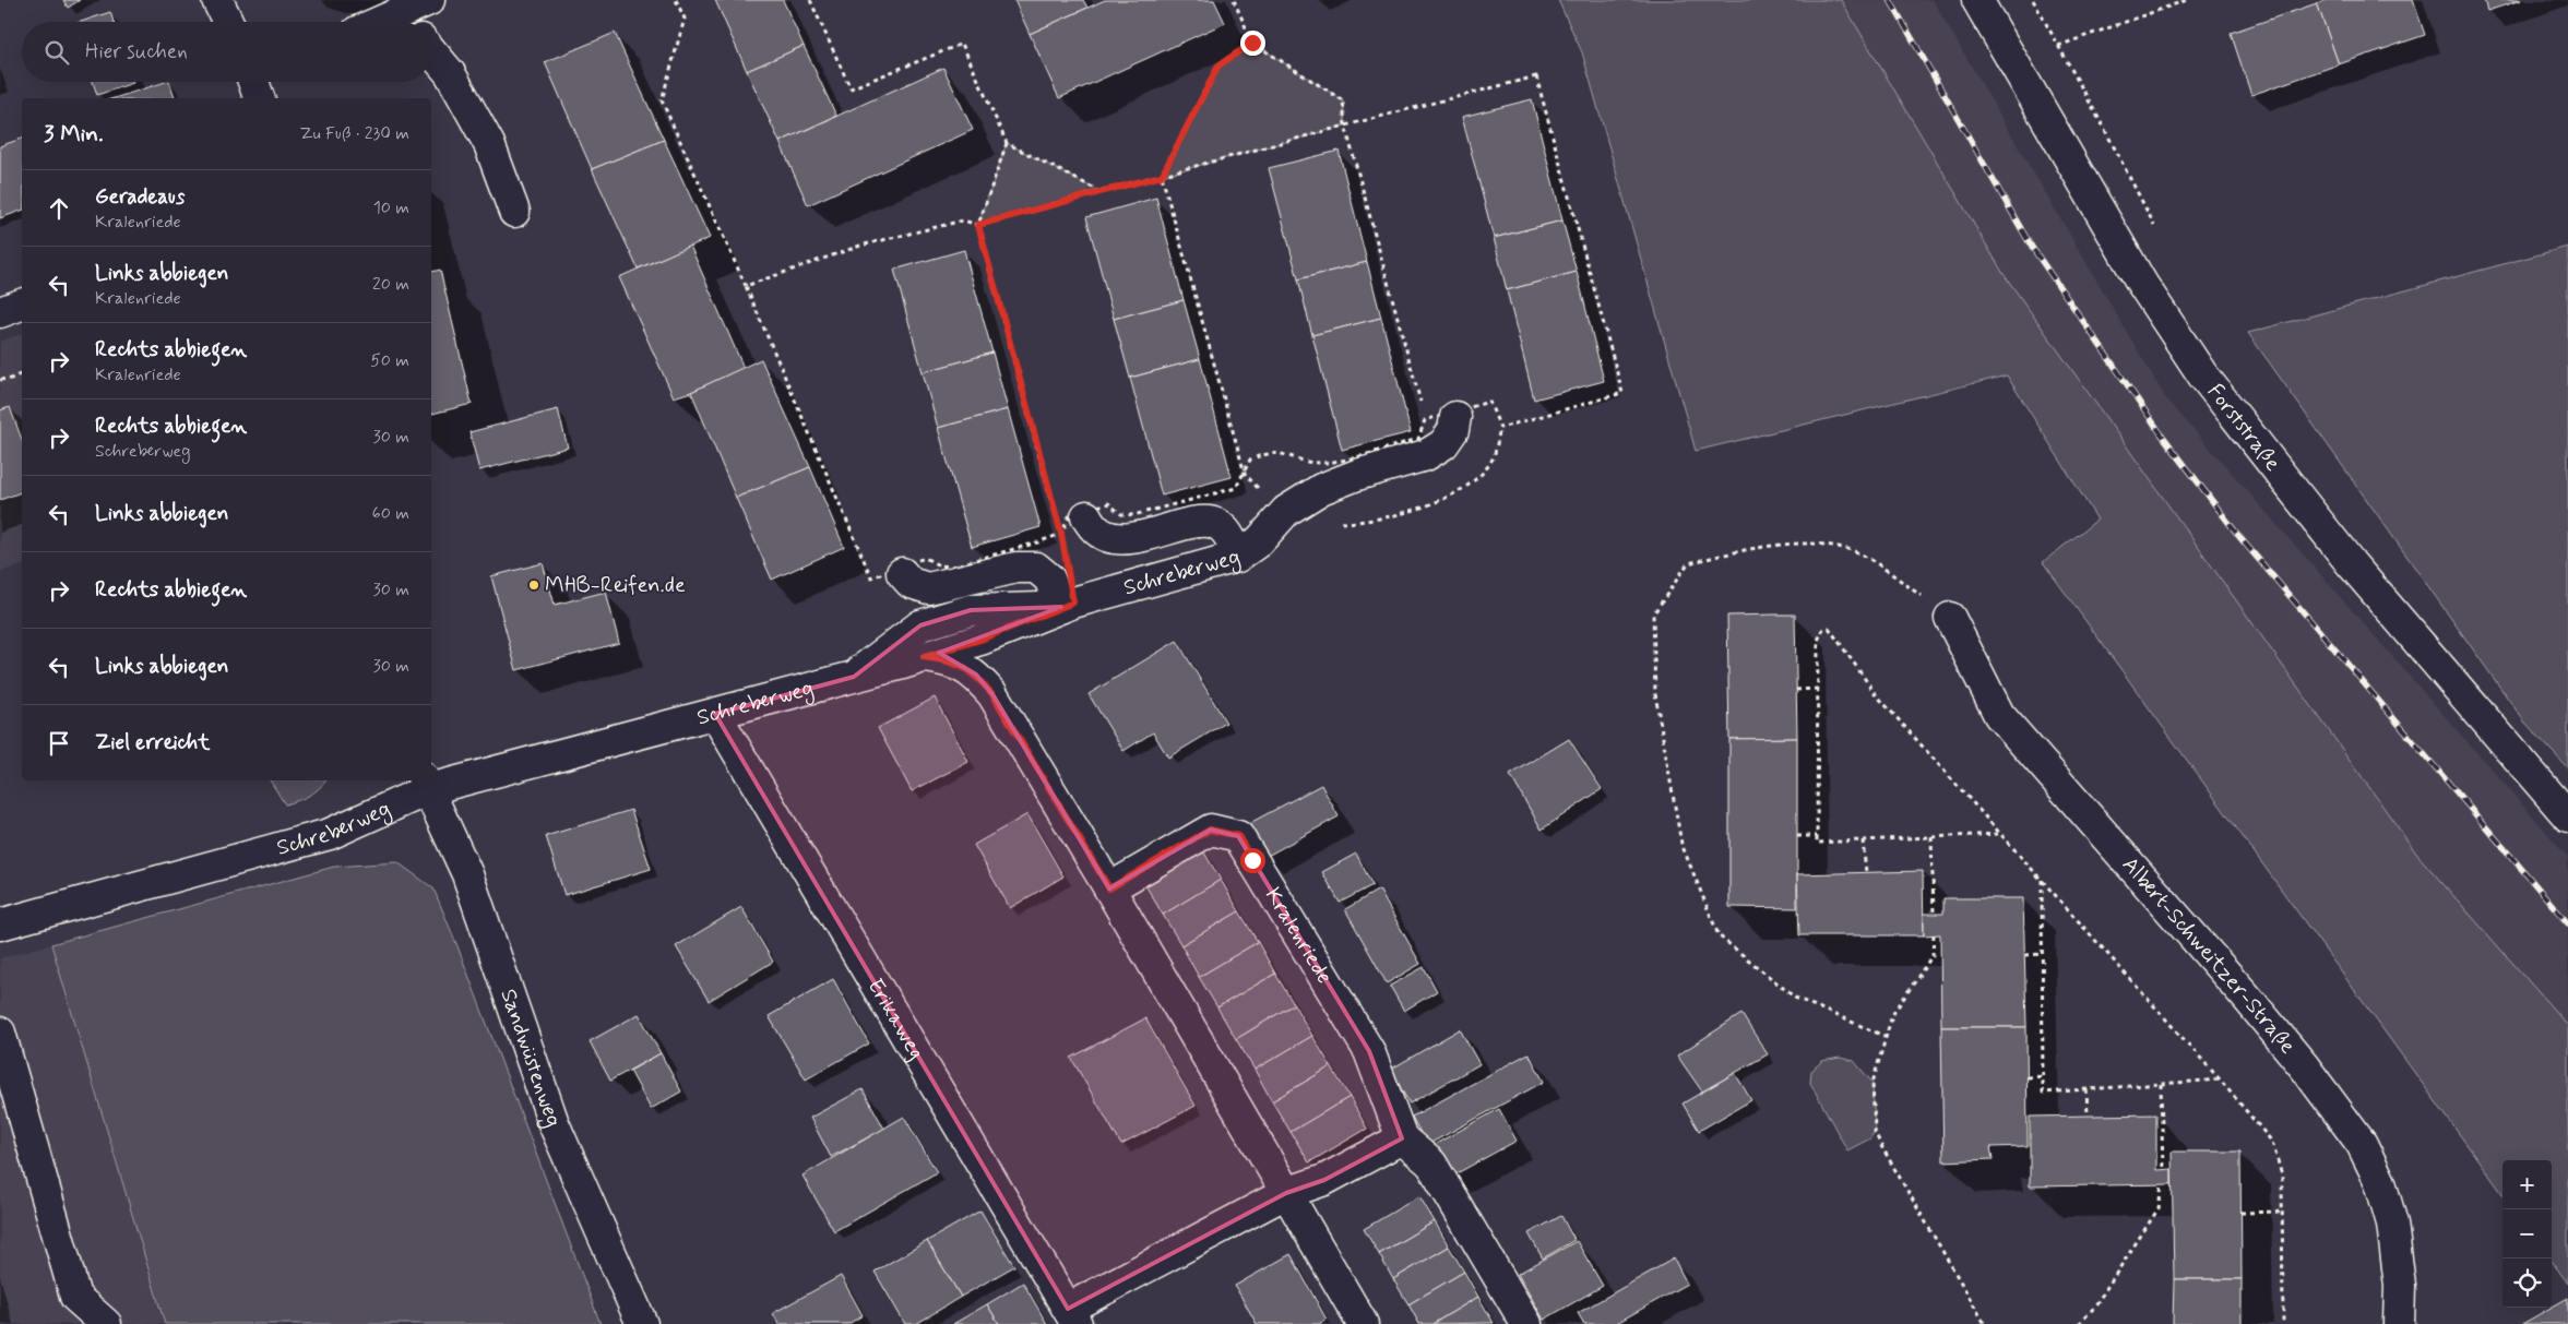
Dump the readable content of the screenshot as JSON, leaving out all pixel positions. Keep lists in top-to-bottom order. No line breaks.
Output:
{"streets":{"street":["Forststraße","Schreberweg","Kralenriede","Albert-Schweitzer-Straße","Erikaweg","Sandwüstenweg"]},"crossings":[["Schreberweg","Erikaweg"],["Schreberweg","Sandwüstenweg"]],"places":["MHB-Reifen.de"],"page":{"search":"Hier suchen","heading":["3 Min.","Zu Fuß · 230 m"],"list":[["Geradeaus","Kralenriede","10 m"],["Links abbiegen","Kralenriede","20 m"],["Rechts abbiegen","Kralenriede","50 m"],["Rechts abbiegen","Schreberweg","30 m"],["Links abbiegen","60 m"],["Rechts abbiegen","30 m"],["Links abbiegen","30 m"],"Ziel erreicht"],"map_buttons":["+","−"]}}
